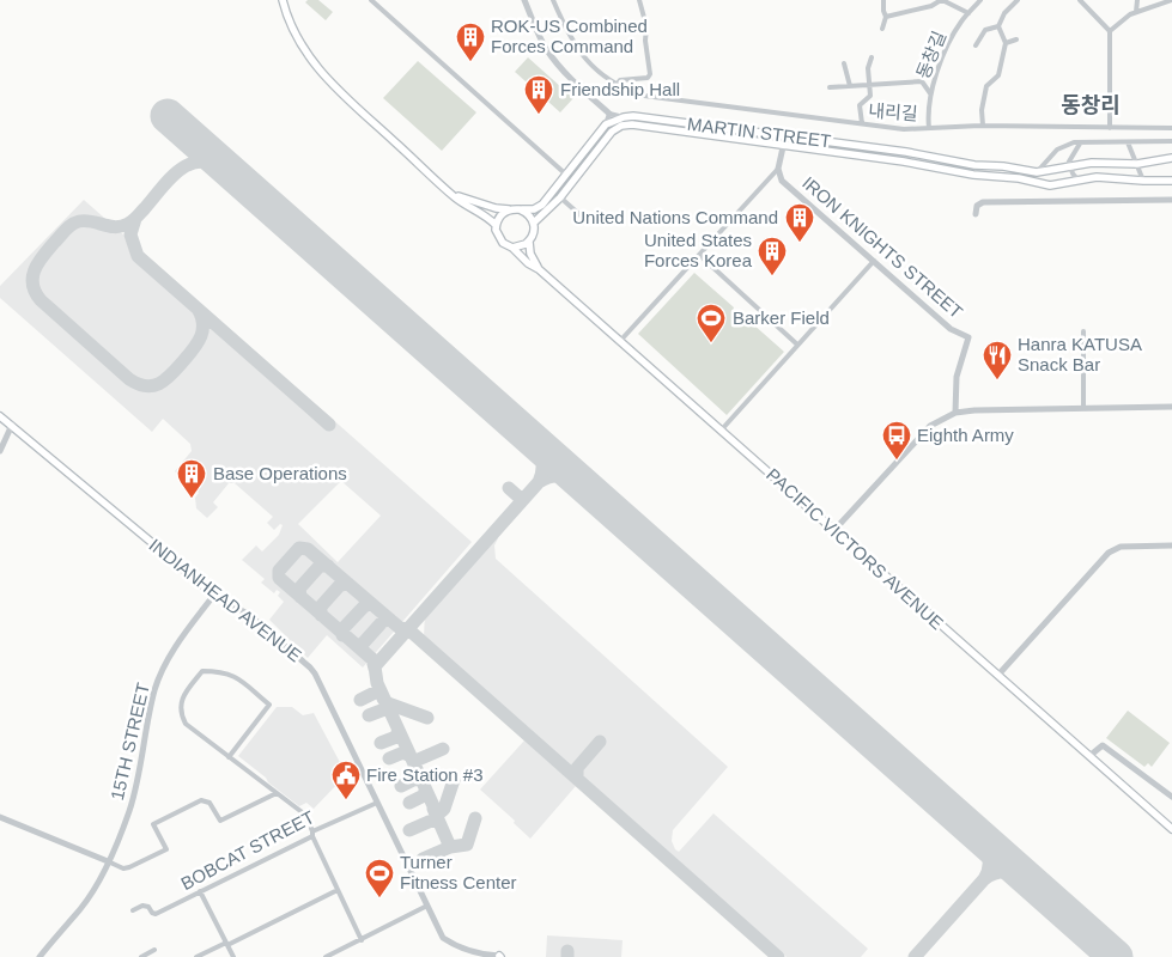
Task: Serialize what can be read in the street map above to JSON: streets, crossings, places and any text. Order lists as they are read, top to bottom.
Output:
{
  "streets": {
    "main road": ["MARTIN STREET", "PACIFIC VICTORS AVENUE", "INDIANHEAD AVENUE"],
    "street": [
      "동창길",
      "내리길",
      "IRON KNIGHTS STREET",
      "15TH STREET",
      "BOBCAT STREET"
    ]
  },
  "crossings": [
    ["동창길", "내리길"],
    ["MARTIN STREET", "PACIFIC VICTORS AVENUE"],
    ["INDIANHEAD AVENUE", "15TH STREET"],
    ["INDIANHEAD AVENUE", "BOBCAT STREET"]
  ],
  "districts": ["동창리"],
  "places": {
    "building": [
      "ROK-US Combined Forces Command",
      "Friendship Hall",
      "United Nations Command",
      "United States Forces Korea",
      "Base Operations"
    ],
    "sports": ["Barker Field", "Turner Fitness Center"],
    "restaurant": ["Hanra KATUSA Snack Bar"],
    "bus stop": ["Eighth Army"],
    "public building": ["Fire Station #3"]
  }
}
